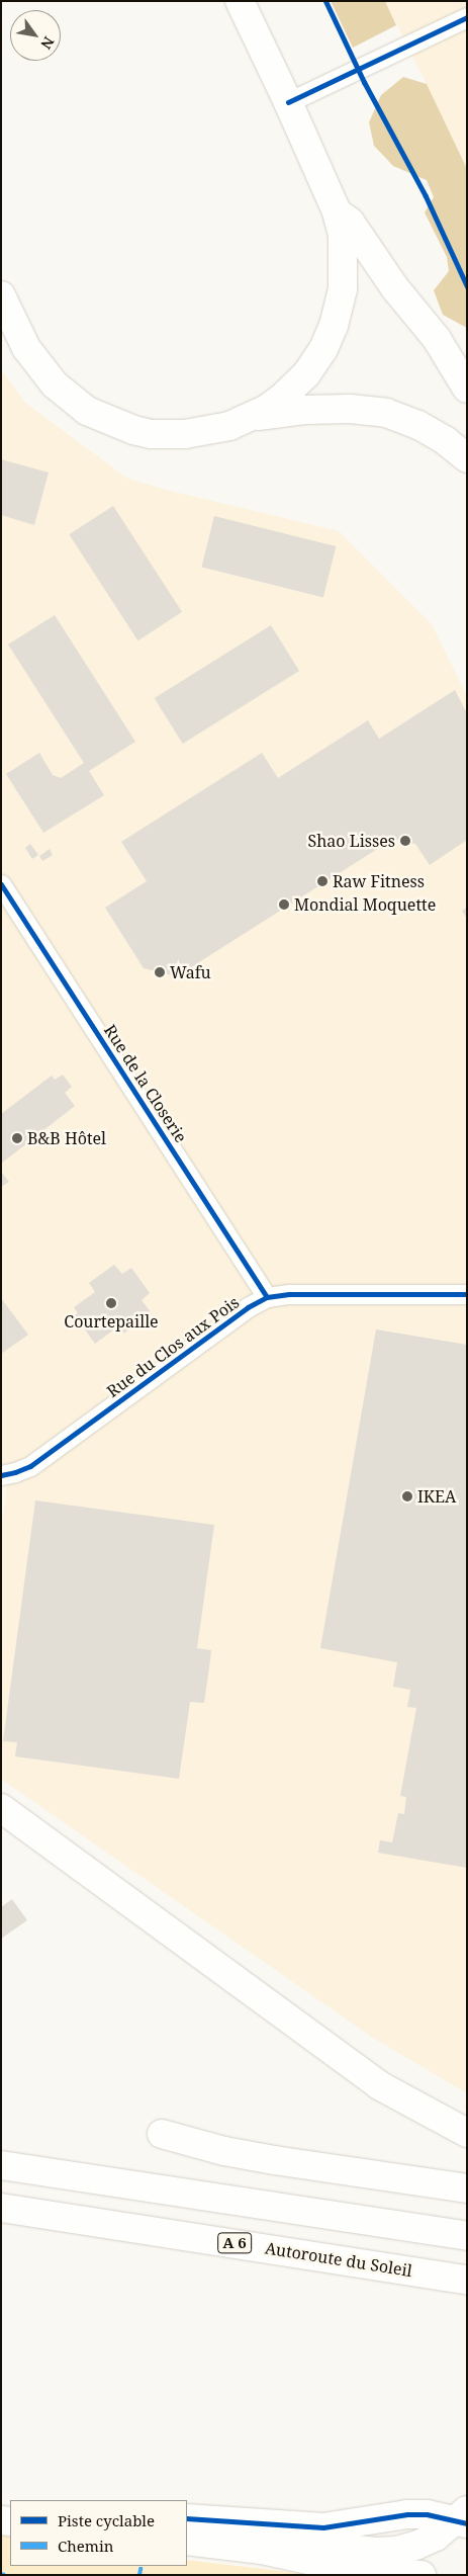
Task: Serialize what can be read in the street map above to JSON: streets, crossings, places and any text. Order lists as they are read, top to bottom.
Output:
{
  "streets": {
    "main road": ["A 6", "Autoroute du Soleil"],
    "street": ["Rue de la Closerie", "Rue du Clos aux Pois"]
  },
  "crossings": [
    ["Rue de la Closerie", "Rue du Clos aux Pois"]
  ],
  "places": [
    "Shao Lisses",
    "Raw Fitness",
    "Mondial Moquette",
    "Wafu",
    "B&B Hôtel",
    "Courtepaille",
    "IKEA"
  ],
  "legend": ["Piste cyclable", "Chemin"],
  "north": "bottom right"
}
